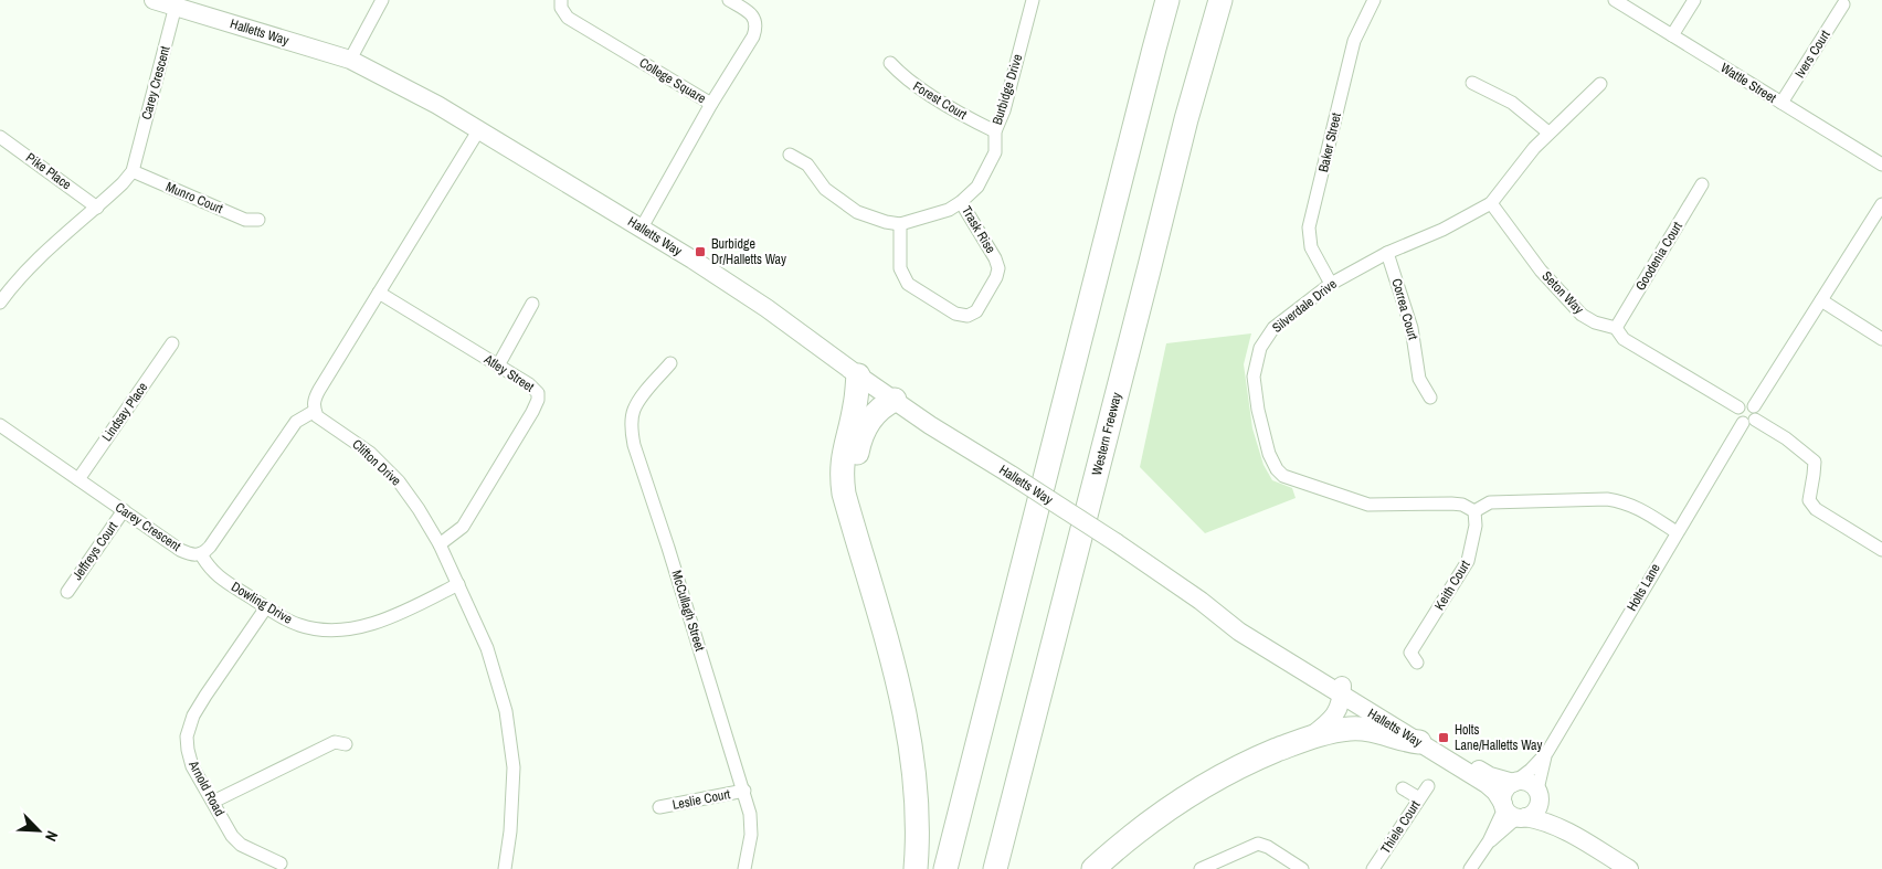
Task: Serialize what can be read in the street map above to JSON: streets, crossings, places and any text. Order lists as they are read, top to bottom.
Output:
{
  "streets": {
    "highway": ["Western Freeway"],
    "street": [
      "Halletts Way",
      "Ivers Court",
      "College Square",
      "Carey Crescent",
      "Wattle Street",
      "Burbidge Drive",
      "Forest Court",
      "Baker Street",
      "Pike Place",
      "Munro Court",
      "Trask Rise",
      "Goodenia Court",
      "Seton Way",
      "Silverdale Drive",
      "Correa Court",
      "Atley Street",
      "Lindsay Place",
      "Clifton Drive",
      "Jeffreys Court",
      "Keith Court",
      "Holts Lane",
      "Dowling Drive",
      "McCullagh Street",
      "Arnold Road",
      "Leslie Court",
      "Thiele Court"
    ]
  },
  "crossings": [
    ["Halletts Way", "Carey Crescent"],
    ["Halletts Way", "Holts Lane"],
    ["Ivers Court", "Wattle Street"],
    ["Carey Crescent", "Pike Place"],
    ["Carey Crescent", "Munro Court"],
    ["Carey Crescent", "Lindsay Place"],
    ["Carey Crescent", "Jeffreys Court"],
    ["Carey Crescent", "Dowling Drive"],
    ["Burbidge Drive", "Forest Court"],
    ["Burbidge Drive", "Trask Rise"],
    ["Baker Street", "Silverdale Drive"],
    ["Goodenia Court", "Seton Way"],
    ["Seton Way", "Silverdale Drive"],
    ["Seton Way", "Holts Lane"],
    ["Silverdale Drive", "Correa Court"],
    ["Silverdale Drive", "Keith Court"],
    ["Atley Street", "Clifton Drive"],
    ["Clifton Drive", "Dowling Drive"],
    ["Dowling Drive", "Arnold Road"],
    ["McCullagh Street", "Leslie Court"]
  ],
  "places": {
    "transit": ["Burbidge Dr/Halletts Way", "Holts Lane/Halletts Way"]
  },
  "north": "bottom right"
}
